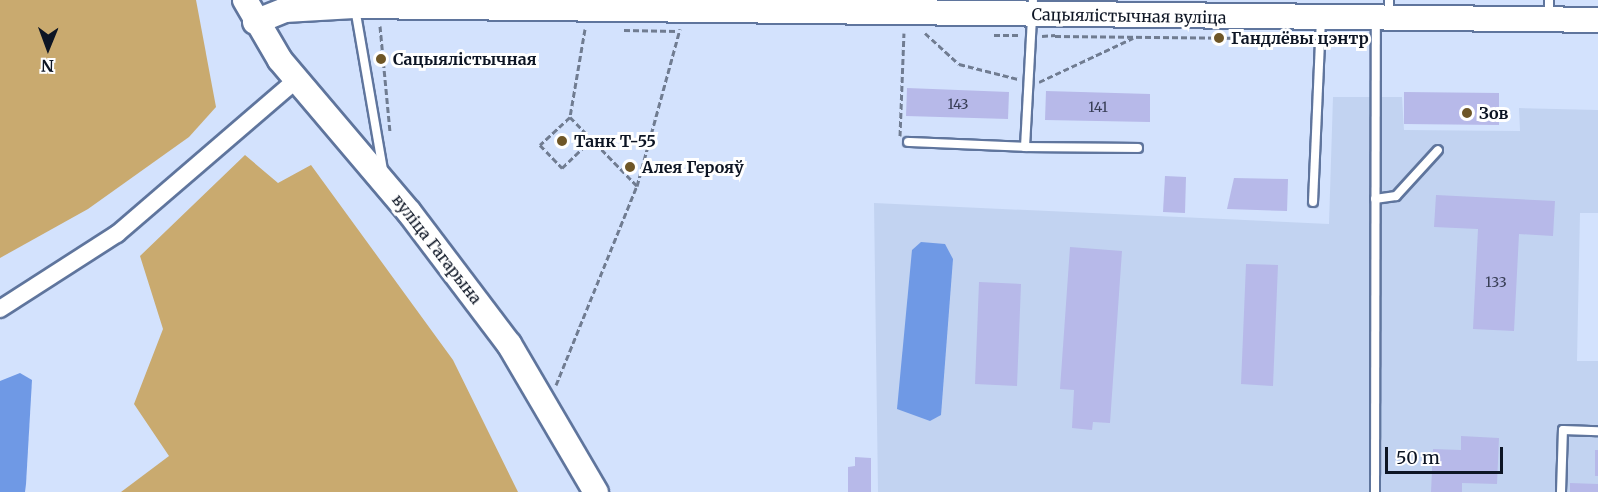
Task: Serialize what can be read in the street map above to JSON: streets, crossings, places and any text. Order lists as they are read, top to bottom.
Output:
{
  "streets": {
    "main road": ["Сацыялістычная вуліца", "вуліца Гагарына"]
  },
  "crossings": [
    ["Сацыялістычная вуліца", "вуліца Гагарына"]
  ],
  "places": [
    "Гандлёвы цэнтр",
    "Сацыялістычная",
    "Зов",
    "Танк Т-55",
    "Алея Герояў"
  ],
  "house_numbers": ["143", "141", "133"],
  "scale_bar": "50 m",
  "north": "bottom"
}
